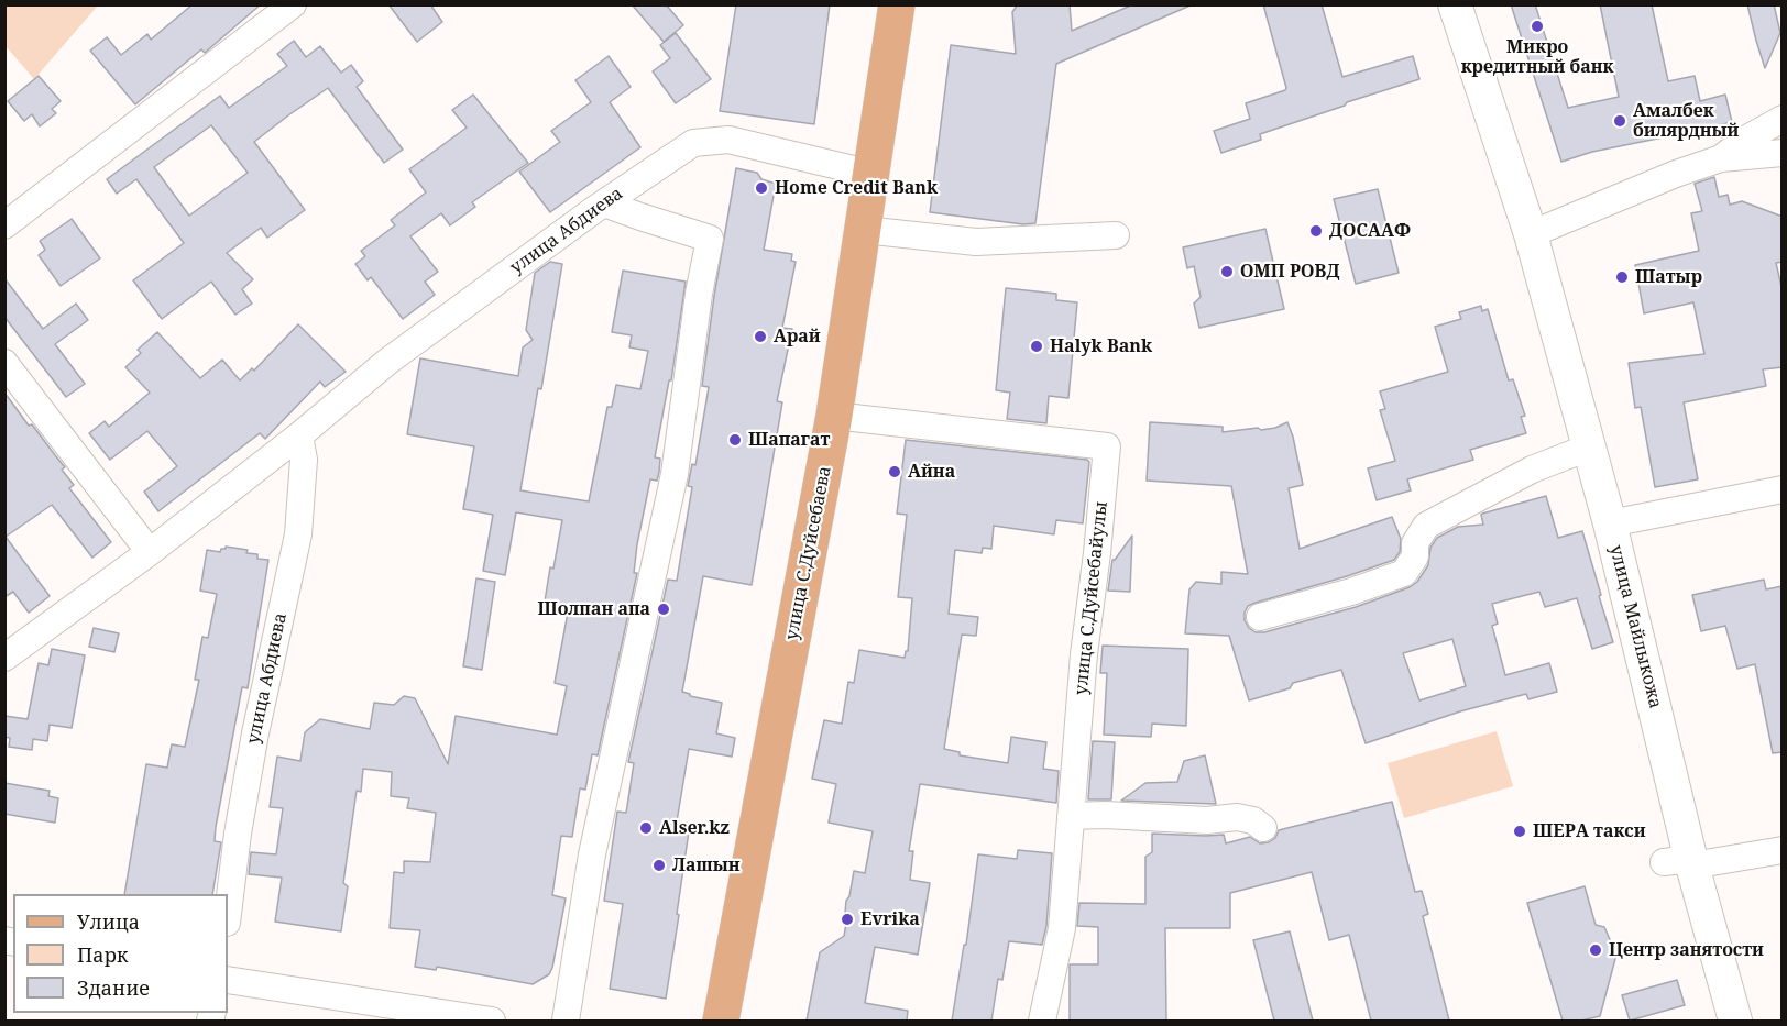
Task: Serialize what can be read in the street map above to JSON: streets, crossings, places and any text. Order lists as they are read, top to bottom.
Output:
{
  "streets": {
    "main road": ["улица С.Дуйсебаева"],
    "street": ["улица Абдиева", "улица С.Дуйсебайулы", "улица Майлыкожа"]
  },
  "crossings": [
    ["улица Абдиева", "улица С.Дуйсебаева"],
    ["улица С.Дуйсебаева", "улица С.Дуйсебайулы"]
  ],
  "places": [
    "Микро кредитный банк",
    "Амалбек билярдный",
    "Home Credit Bank",
    "ДОСААФ",
    "ОМП РОВД",
    "Шатыр",
    "Арай",
    "Halyk Bank",
    "Шапагат",
    "Айна",
    "Шолпан апа",
    "Alser.kz",
    "ШЕРА такси",
    "Лашын",
    "Evrika",
    "Центр занятости"
  ],
  "legend": ["Улица", "Парк", "Здание"]
}
